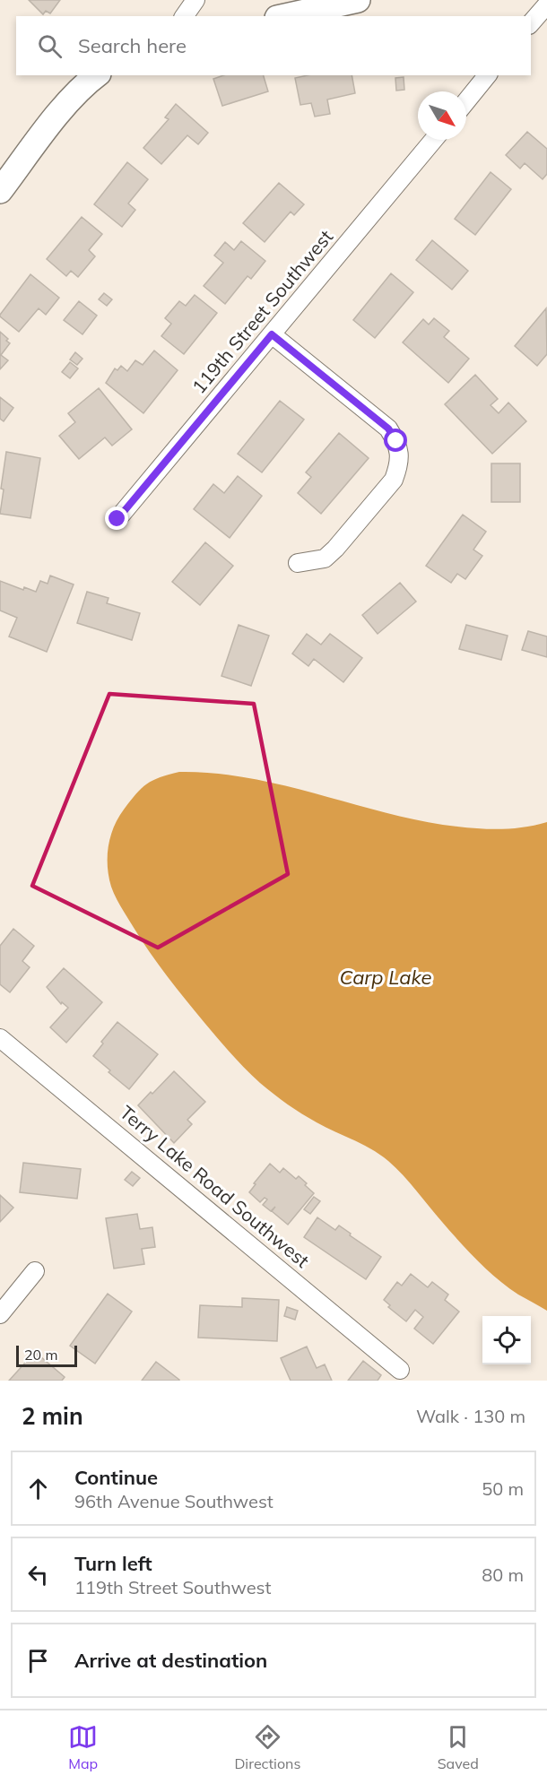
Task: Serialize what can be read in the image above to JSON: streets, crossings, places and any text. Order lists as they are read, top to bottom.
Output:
{
  "streets": {
    "street": ["119th Street Southwest", "Terry Lake Road Southwest"]
  },
  "water": ["Carp Lake"],
  "scale_bar": "20 m",
  "north": "bottom right",
  "page": {
    "search": "Search here",
    "scale": "20 m",
    "heading": ["2 min", "Walk · 130 m"],
    "list": [
      ["Continue", "96th Avenue Southwest", "50 m"],
      ["Turn left", "119th Street Southwest", "80 m"],
      "Arrive at destination"
    ],
    "nav": ["Map", "Directions", "Saved"]
  }
}
